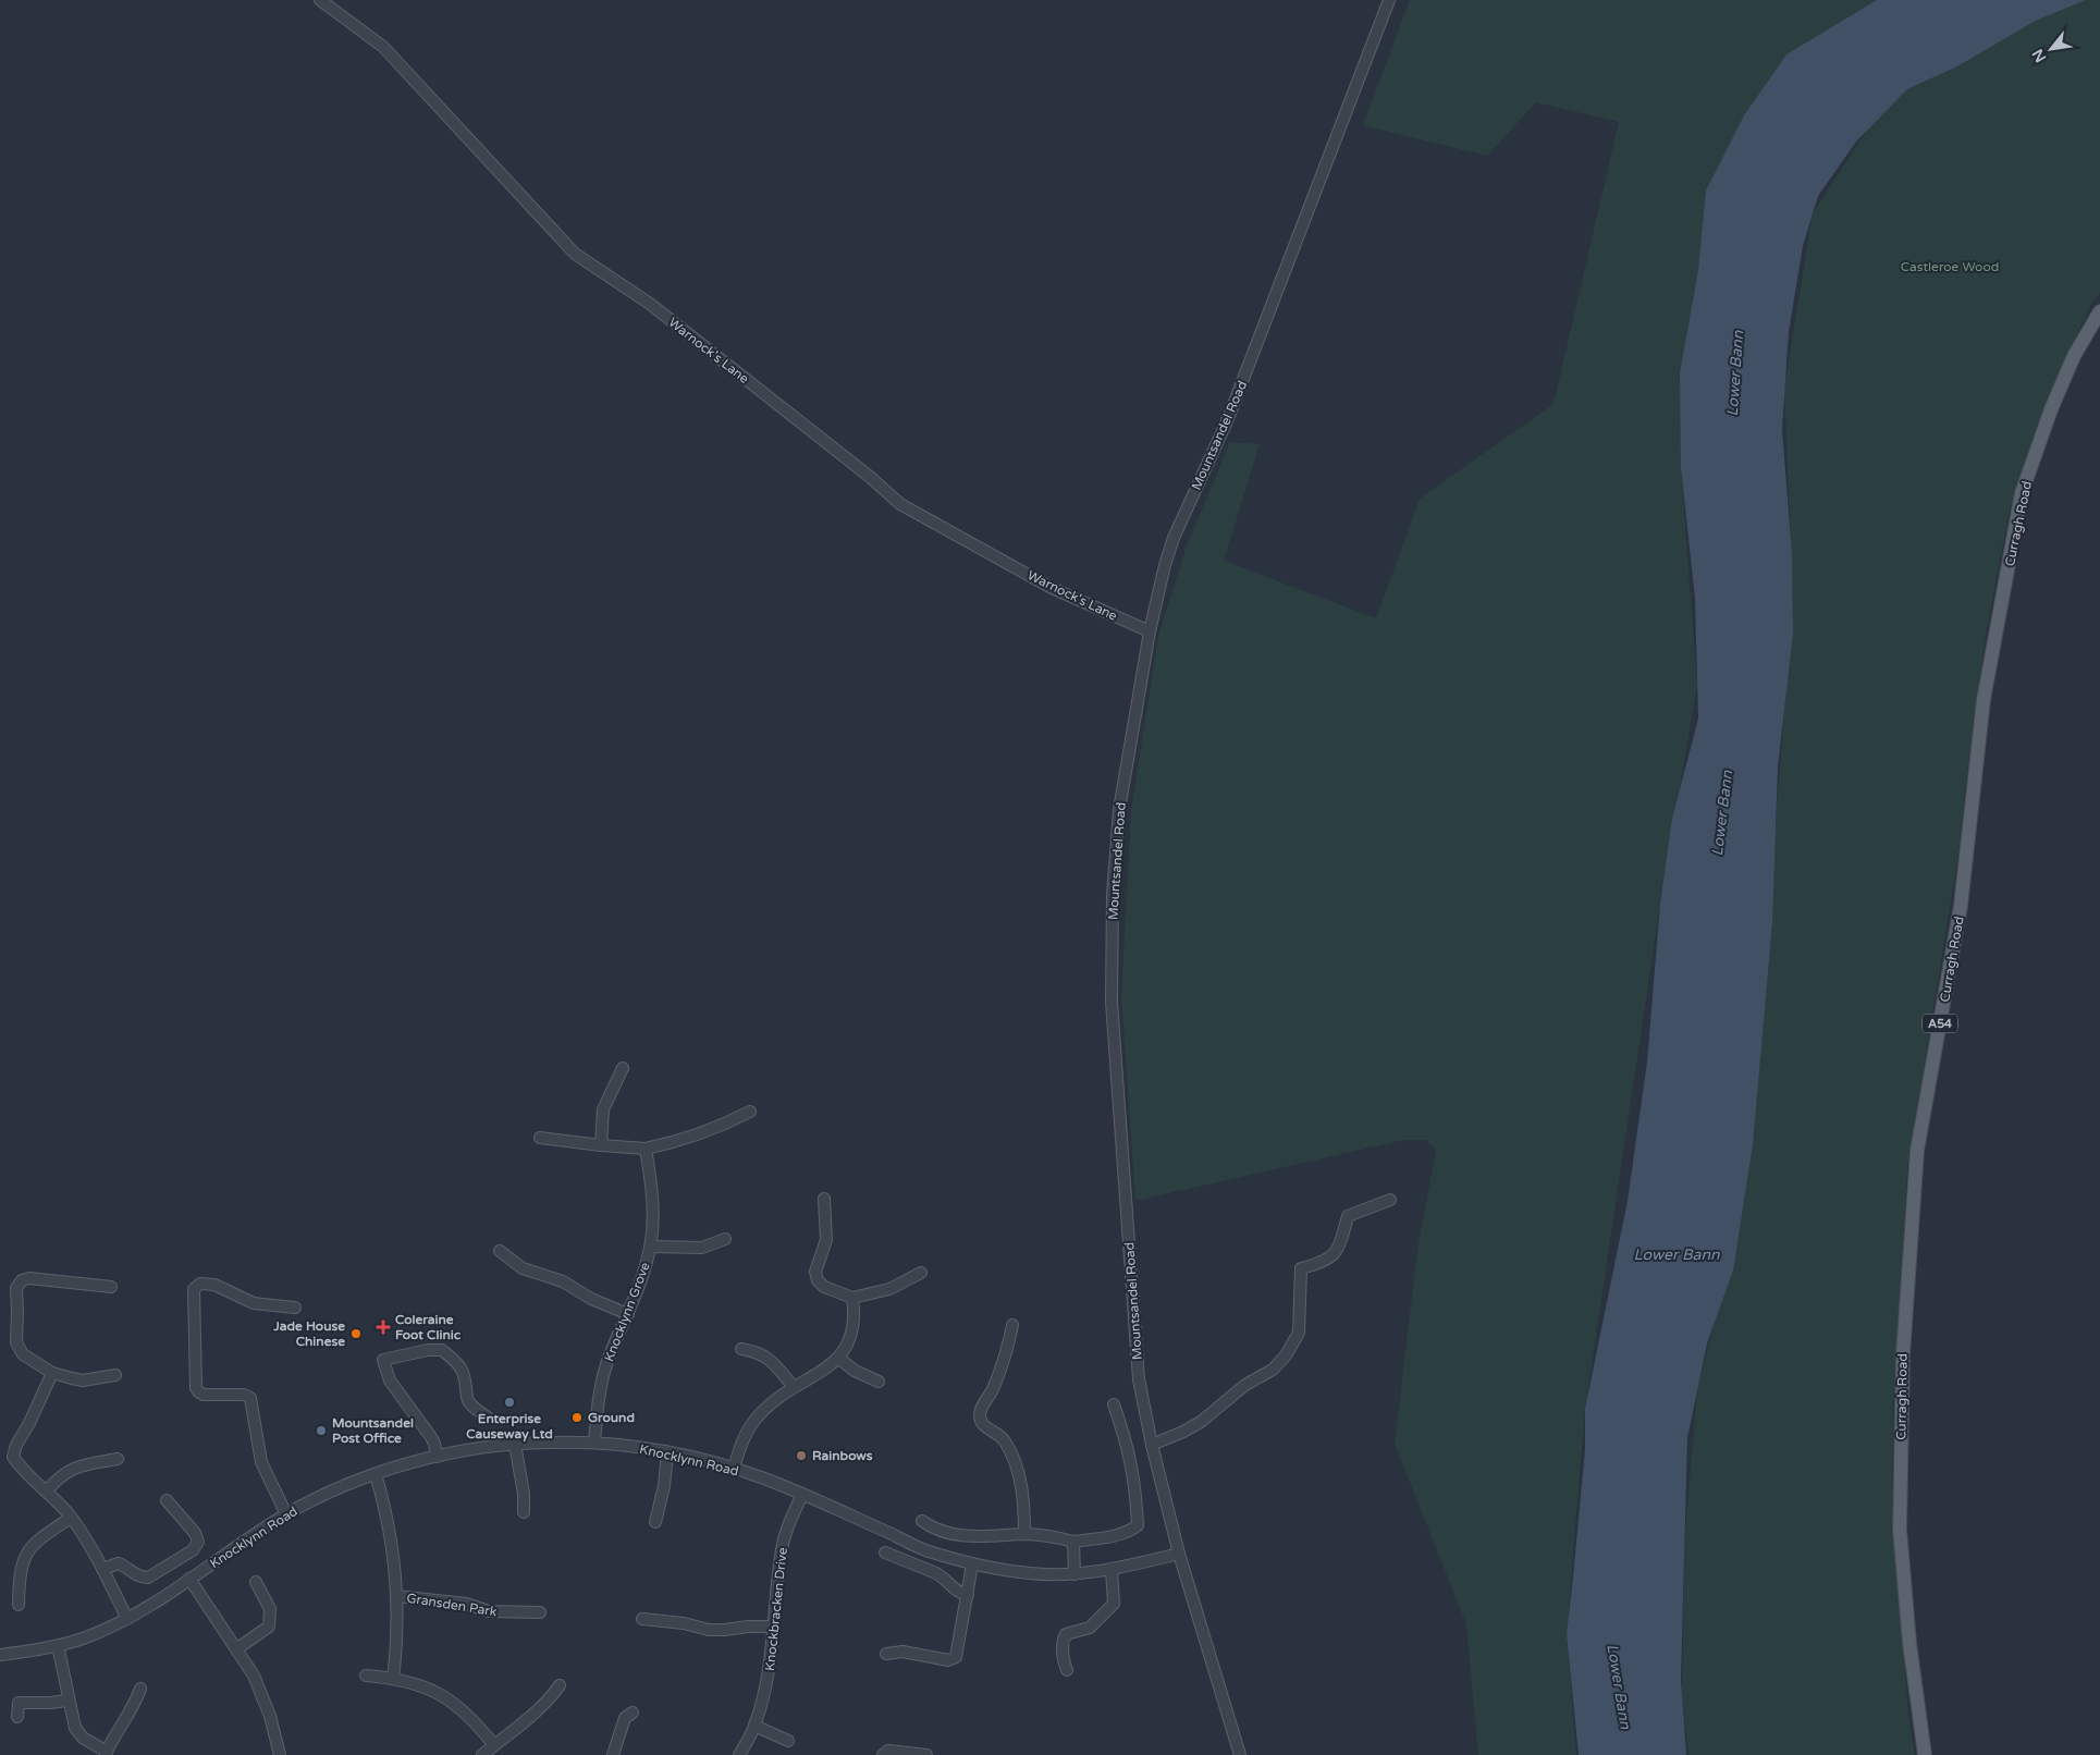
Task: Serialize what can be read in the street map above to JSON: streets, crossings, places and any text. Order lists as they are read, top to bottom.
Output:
{
  "streets": {
    "main road": ["Curragh Road", "A54"],
    "street": [
      "Warnock's Lane",
      "Mountsandel Road",
      "Knocklynn Grove",
      "Knocklynn Road",
      "Gransden Park",
      "Knockbracken Drive"
    ]
  },
  "crossings": [
    ["Warnock's Lane", "Mountsandel Road"],
    ["Mountsandel Road", "Knocklynn Road"],
    ["Knocklynn Grove", "Knocklynn Road"],
    ["Knocklynn Road", "Gransden Park"],
    ["Knocklynn Road", "Knockbracken Drive"]
  ],
  "water": ["Lower Bann"],
  "parks": ["Castleroe Wood"],
  "places": {
    "health": ["Coleraine Foot Clinic"],
    "other": [
      "Jade House Chinese",
      "Enterprise Causeway Ltd",
      "Ground",
      "Mountsandel Post Office",
      "Rainbows"
    ]
  },
  "north": "bottom left"
}
